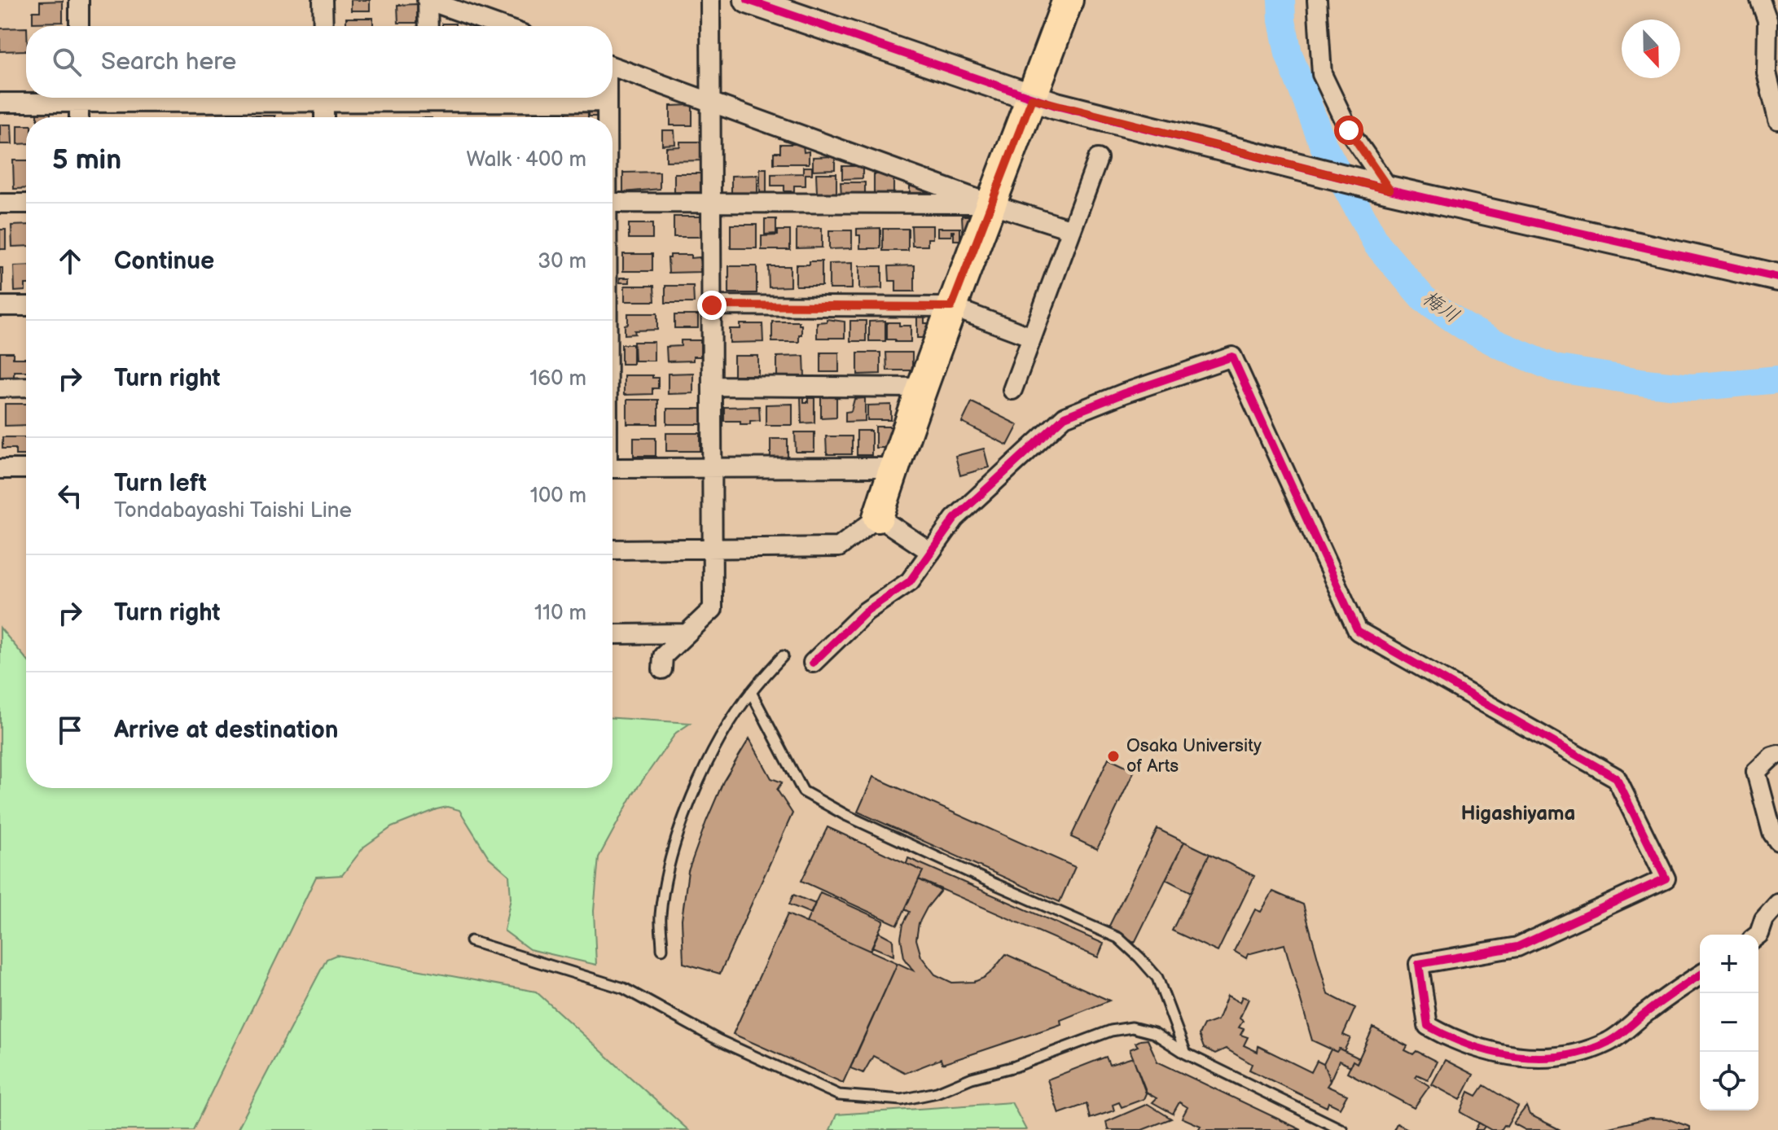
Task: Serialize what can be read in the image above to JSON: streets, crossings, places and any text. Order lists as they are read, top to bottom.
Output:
{
  "districts": ["Higashiyama"],
  "water": ["梅川"],
  "places": ["Osaka University of Arts"],
  "north": "bottom",
  "page": {
    "search": "Search here",
    "heading": ["5 min", "Walk · 400 m"],
    "list": [
      ["Continue", "30 m"],
      ["Turn right", "160 m"],
      ["Turn left", "Tondabayashi Taishi Line", "100 m"],
      ["Turn right", "110 m"],
      "Arrive at destination"
    ],
    "map_buttons": ["+", "−"]
  }
}
